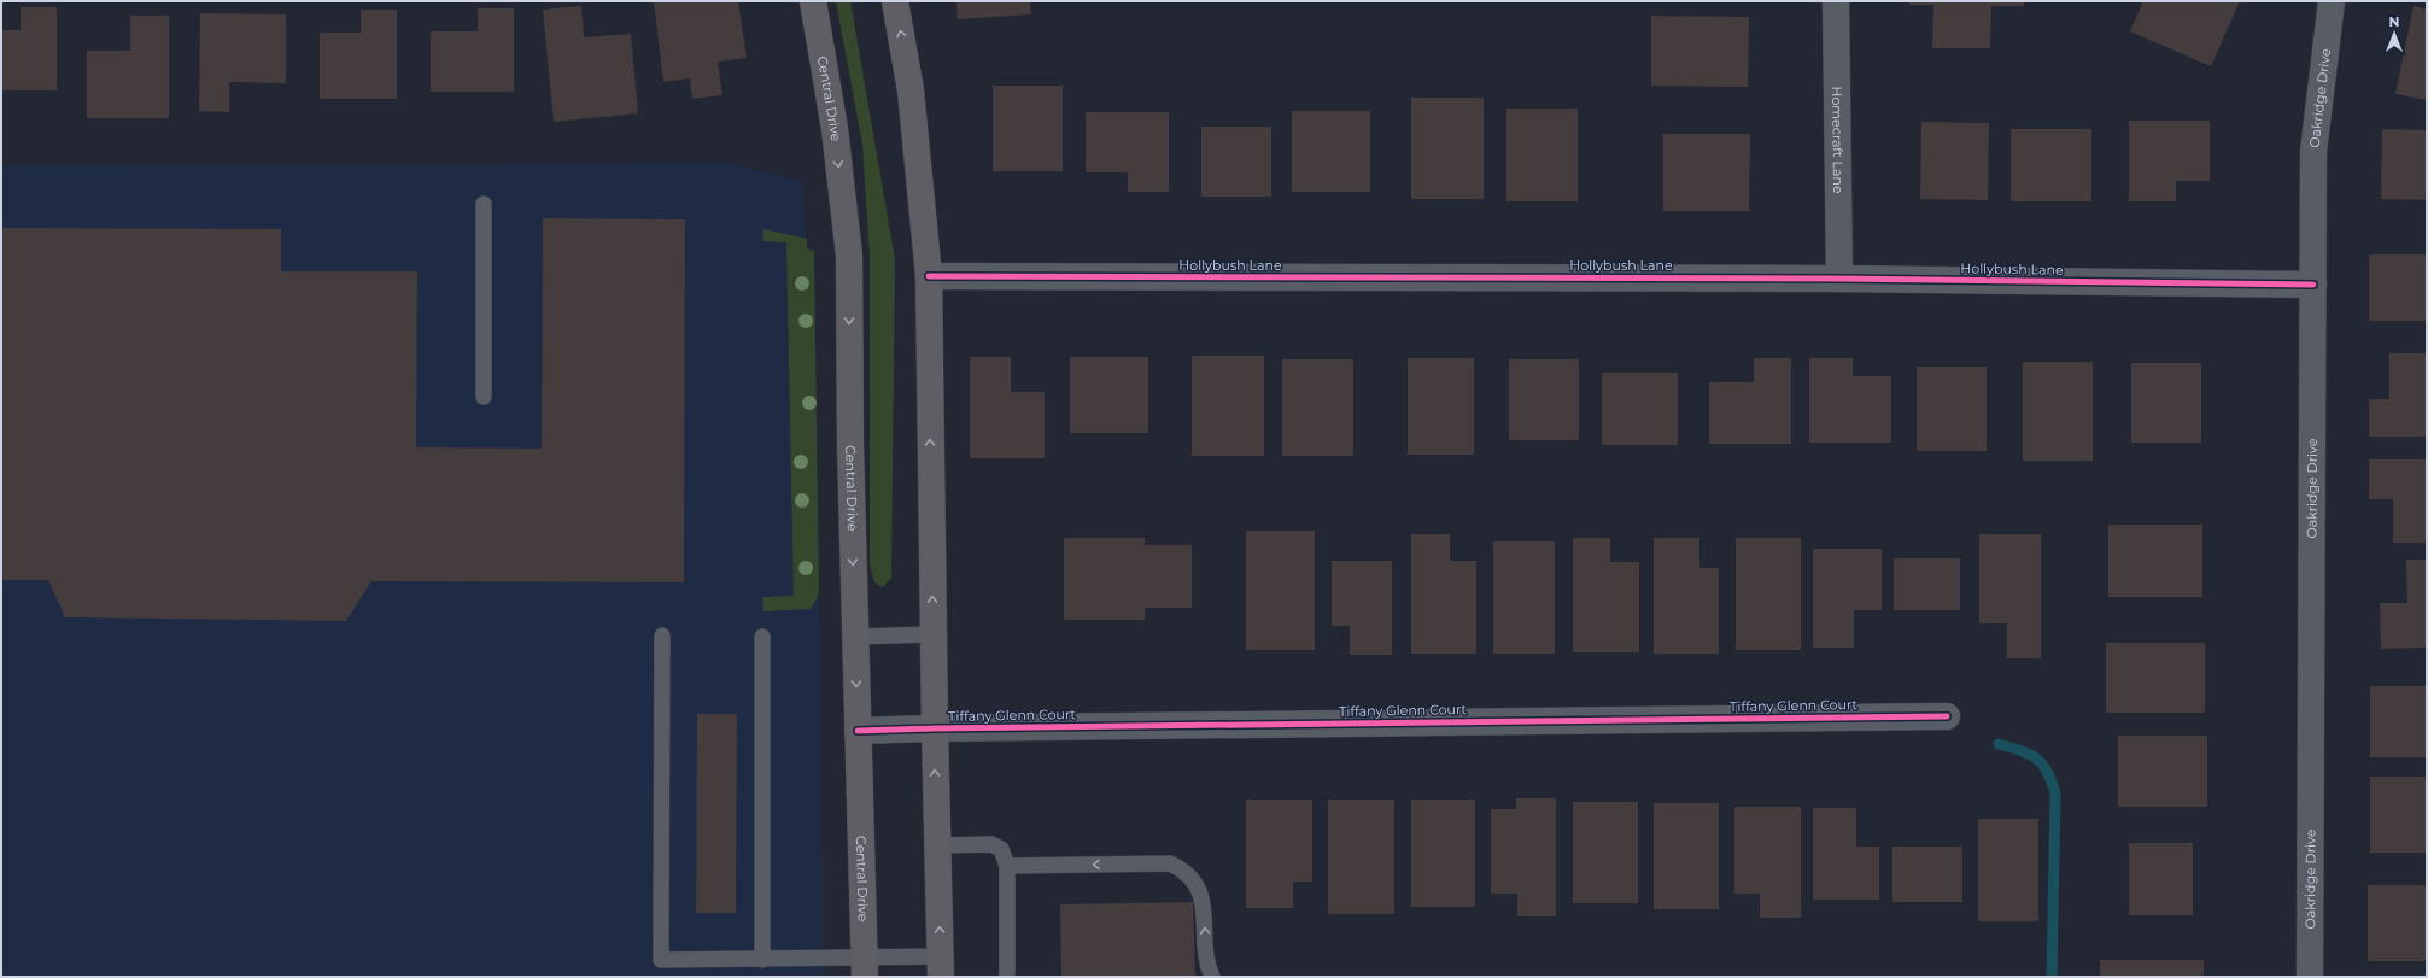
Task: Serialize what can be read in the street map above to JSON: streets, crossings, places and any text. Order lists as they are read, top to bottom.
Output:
{
  "streets": {
    "main road": ["Central Drive"],
    "street": [
      "Oakridge Drive",
      "Homecraft Lane",
      "Hollybush Lane",
      "Tiffany Glenn Court"
    ]
  },
  "crossings": [
    ["Oakridge Drive", "Hollybush Lane"],
    ["Central Drive", "Tiffany Glenn Court"],
    ["Homecraft Lane", "Hollybush Lane"]
  ],
  "north": "top"
}
